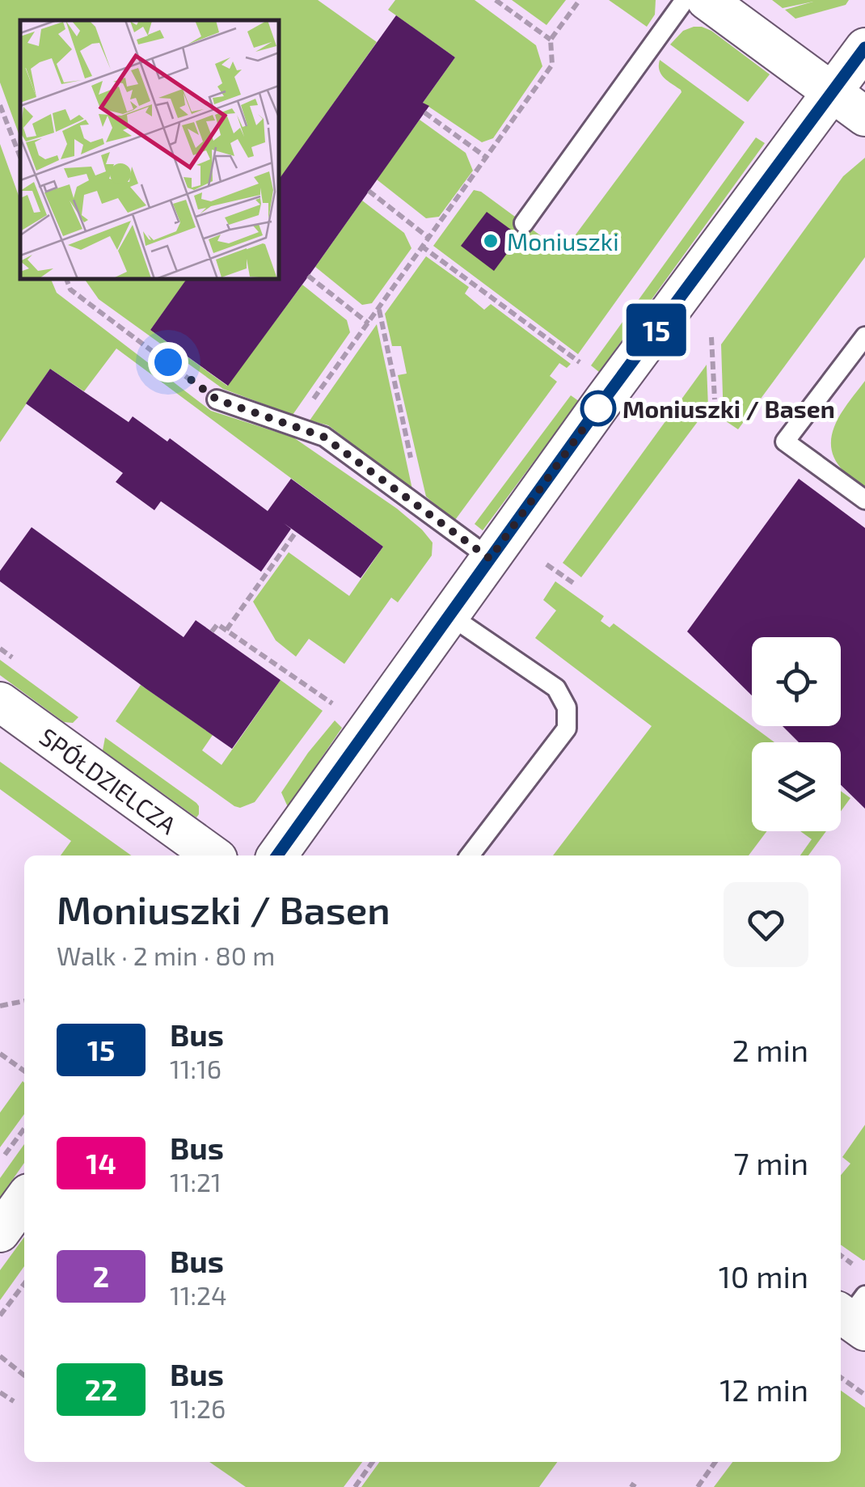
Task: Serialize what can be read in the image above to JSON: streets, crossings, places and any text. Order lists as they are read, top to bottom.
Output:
{
  "streets": {
    "street": ["SPÓŁDZIELCZA"]
  },
  "places": ["Moniuszki", "Moniuszki / Basen"],
  "lines": ["bus line 15"],
  "page": {
    "on_map": "15",
    "heading": ["Moniuszki / Basen", "Walk · 2 min · 80 m"],
    "list": [
      {
        "mark": "15",
        "name": "Bus",
        "note": "11:16",
        "value": "2 min"
      },
      {
        "mark": "14",
        "name": "Bus",
        "note": "11:21",
        "value": "7 min"
      },
      {
        "mark": "2",
        "name": "Bus",
        "note": "11:24",
        "value": "10 min"
      },
      {
        "mark": "22",
        "name": "Bus",
        "note": "11:26",
        "value": "12 min"
      }
    ]
  }
}
